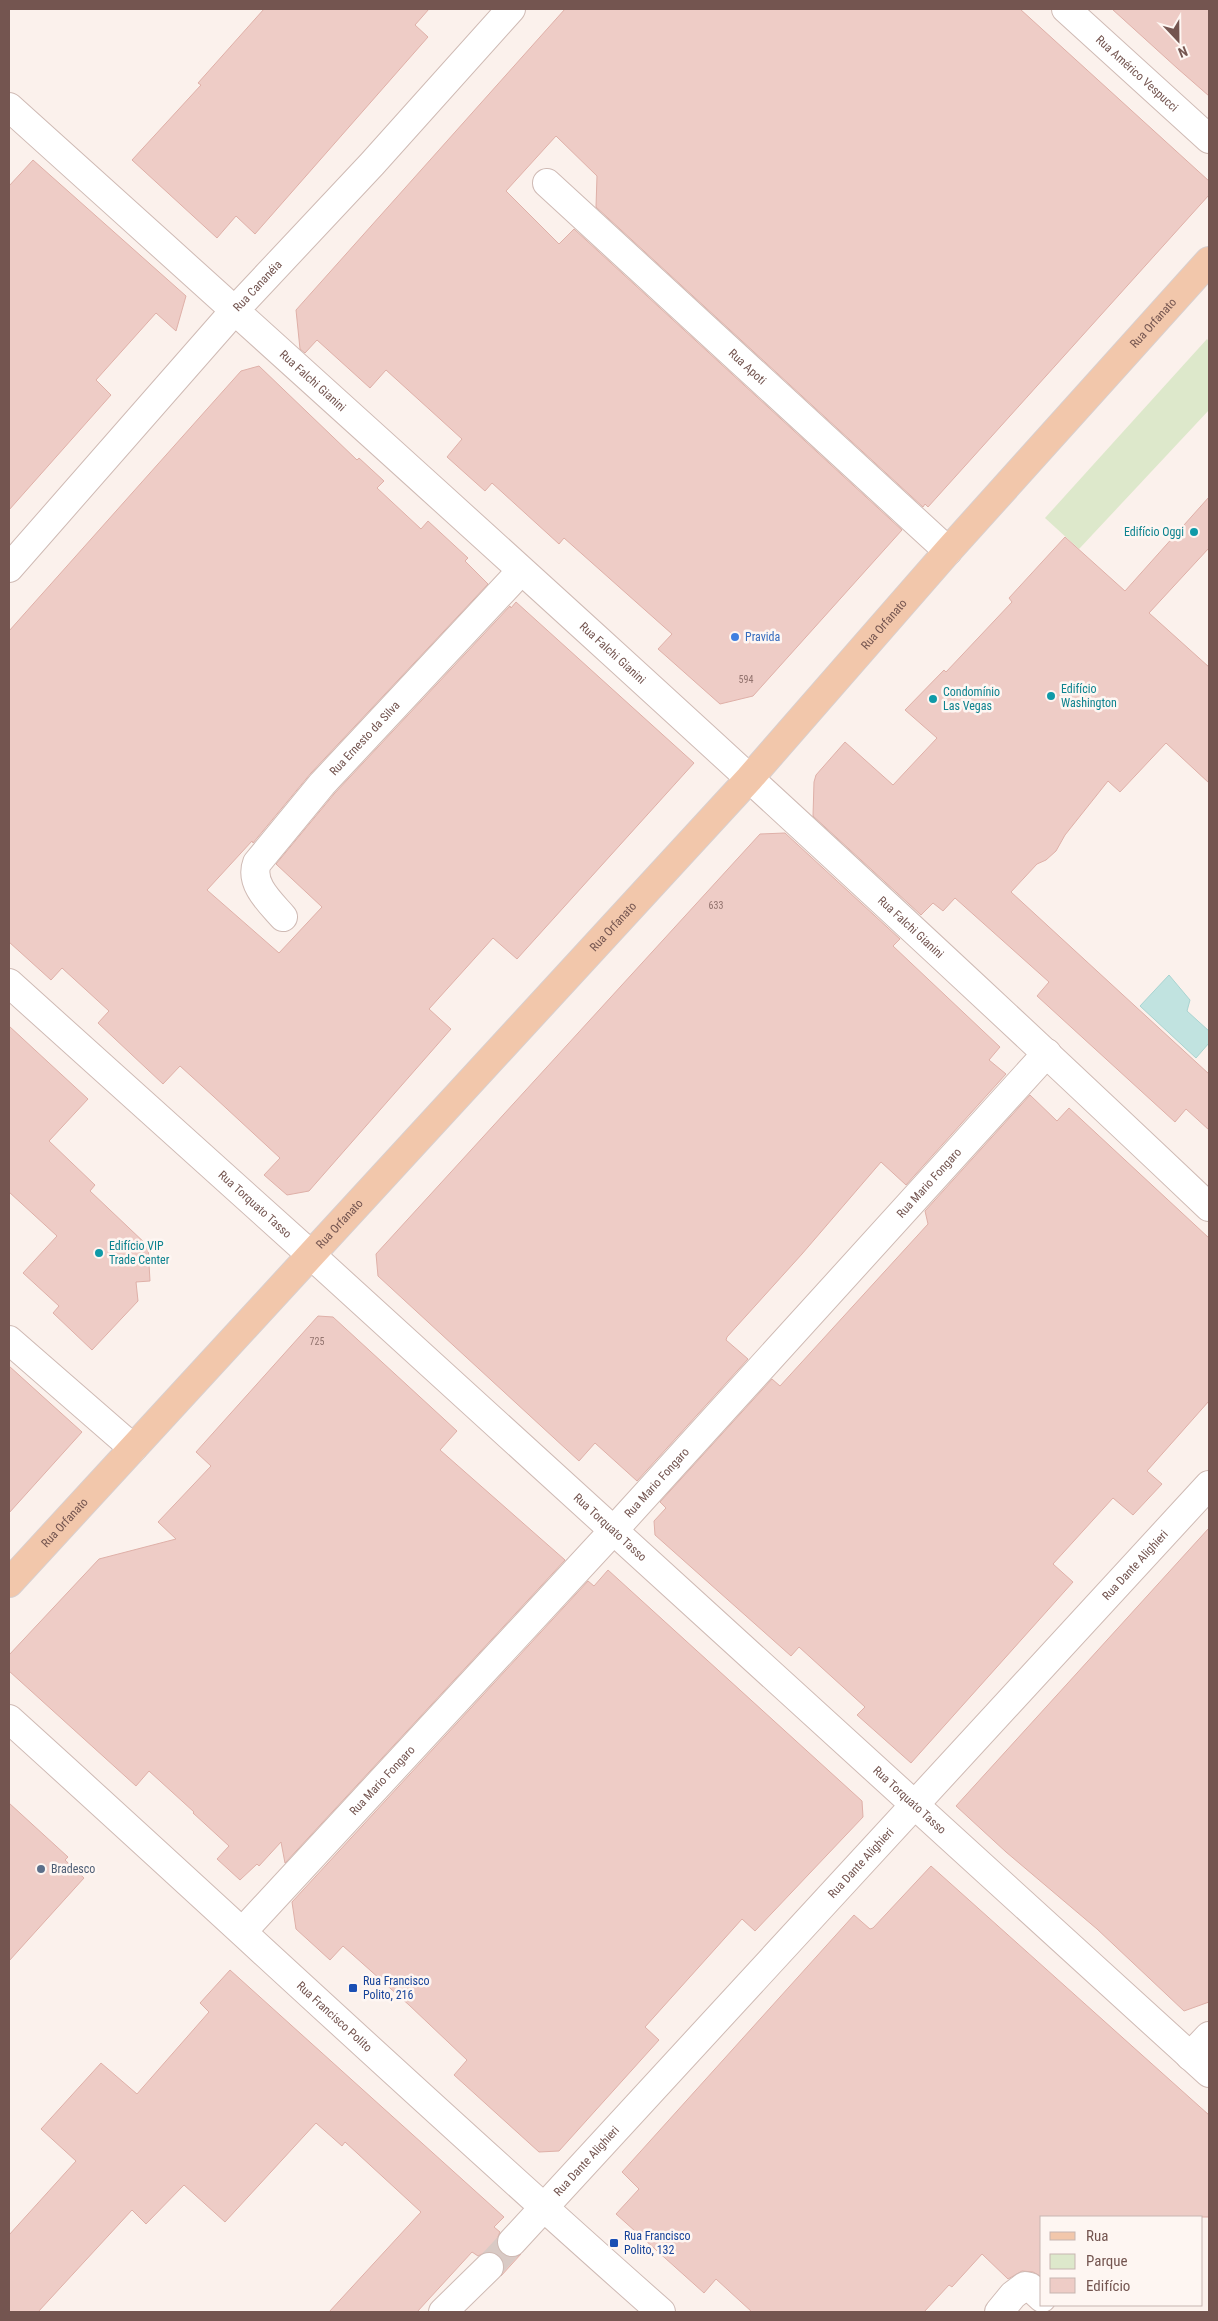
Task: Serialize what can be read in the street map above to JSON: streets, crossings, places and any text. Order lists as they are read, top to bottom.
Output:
{
  "streets": {
    "main road": ["Rua Orfanato"],
    "street": [
      "Rua Américo Vespucci",
      "Rua Cananéia",
      "Rua Apoti",
      "Rua Falchi Gianini",
      "Rua Ernesto da Silva",
      "Rua Mario Fongaro",
      "Rua Torquato Tasso",
      "Rua Dante Alighieri",
      "Rua Francisco Polito"
    ]
  },
  "crossings": [
    ["Rua Cananéia", "Rua Falchi Gianini"],
    ["Rua Orfanato", "Rua Apoti"],
    ["Rua Orfanato", "Rua Falchi Gianini"],
    ["Rua Orfanato", "Rua Torquato Tasso"],
    ["Rua Falchi Gianini", "Rua Ernesto da Silva"],
    ["Rua Falchi Gianini", "Rua Mario Fongaro"],
    ["Rua Mario Fongaro", "Rua Torquato Tasso"],
    ["Rua Mario Fongaro", "Rua Francisco Polito"],
    ["Rua Torquato Tasso", "Rua Dante Alighieri"],
    ["Rua Dante Alighieri", "Rua Francisco Polito"]
  ],
  "places": {
    "other": [
      "Edifício Oggi",
      "Pravida",
      "Edifício Washington",
      "Condomínio Las Vegas",
      "Edifício VIP Trade Center",
      "Bradesco"
    ],
    "transit": ["Rua Francisco Polito, 216", "Rua Francisco Polito, 132"]
  },
  "house_numbers": ["594", "633", "725"],
  "legend": ["Rua", "Parque", "Edifício"],
  "north": "bottom"
}
